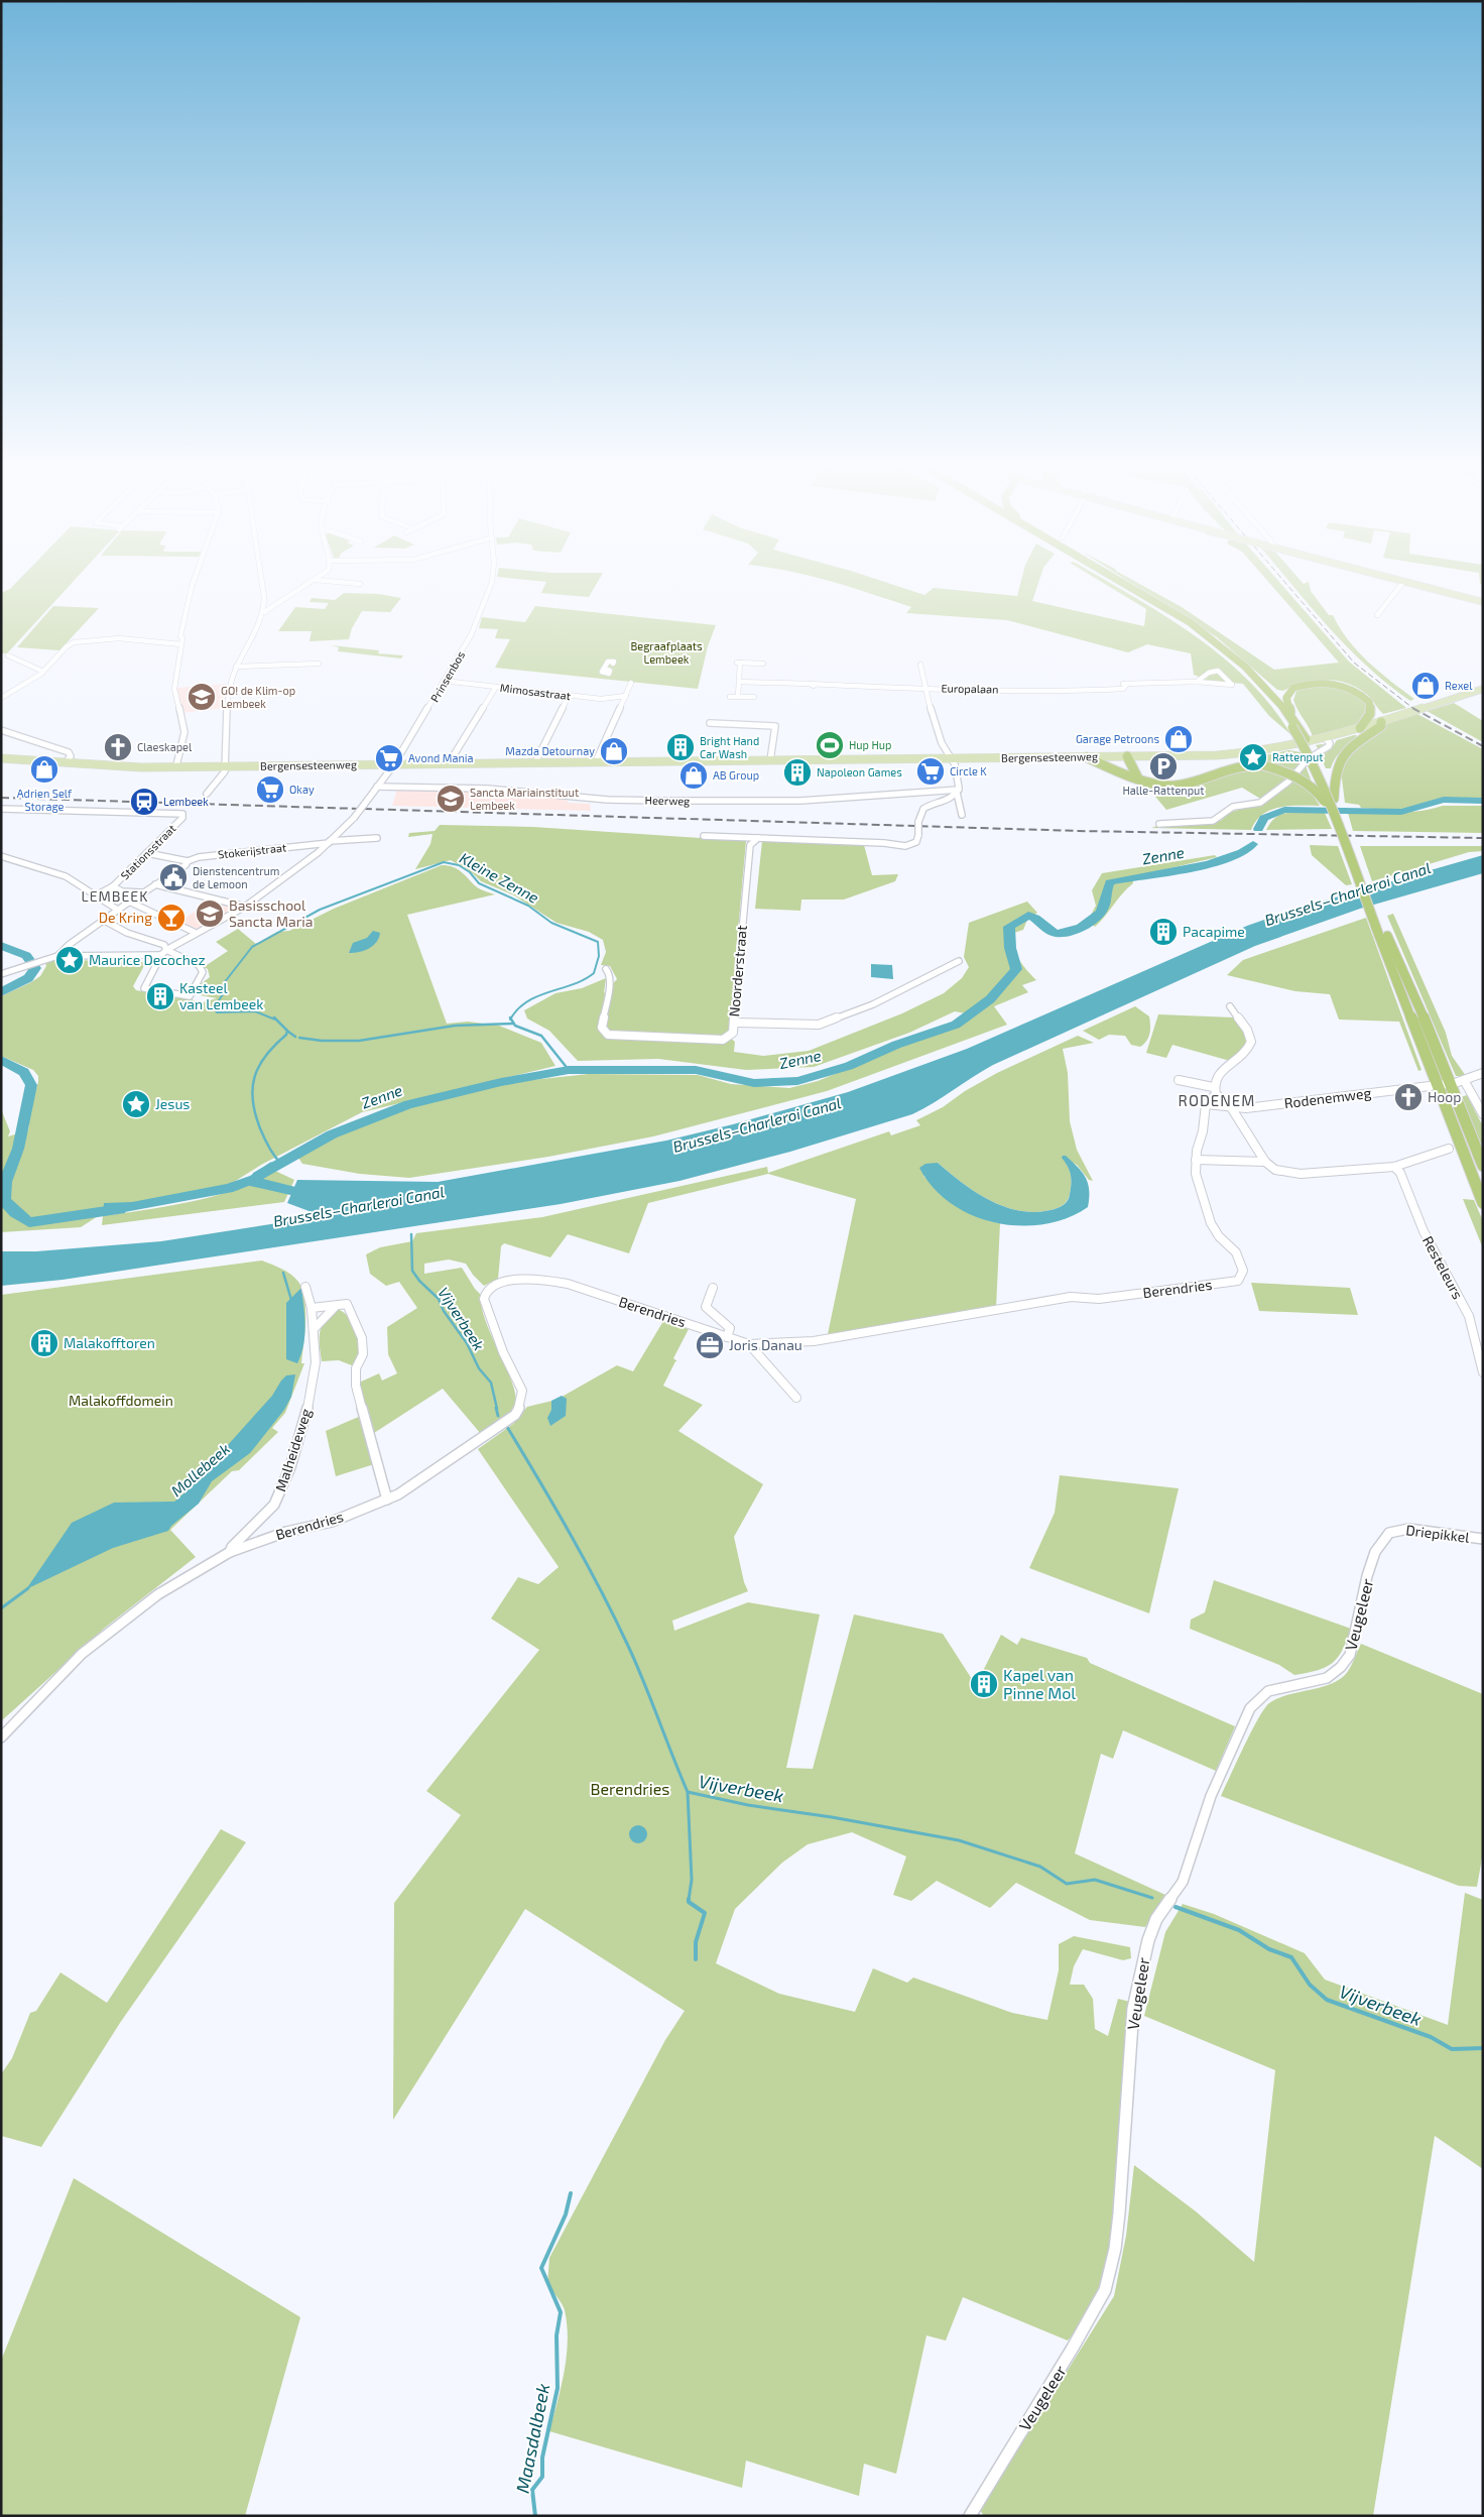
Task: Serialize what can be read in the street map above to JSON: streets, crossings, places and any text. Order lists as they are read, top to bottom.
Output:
{
  "streets": {
    "main road": ["Bergensesteenweg"],
    "street": [
      "Prinsenbos",
      "Europalaan",
      "Mimosastraat",
      "Heerweg",
      "Stokerijstraat",
      "Stationsstraat",
      "Noorderstraat",
      "Rodenemweg",
      "Resteleurs",
      "Berendries",
      "Malheideweg",
      "Driepikkel",
      "Veugeleer"
    ]
  },
  "crossings": [
    ["Prinsenbos", "Mimosastraat"],
    ["Prinsenbos", "Bergensesteenweg"],
    ["Prinsenbos", "Heerweg"],
    ["Prinsenbos", "Stokerijstraat"],
    ["Stokerijstraat", "Stationsstraat"],
    ["Berendries", "Malheideweg"],
    ["Driepikkel", "Veugeleer"]
  ],
  "districts": ["LEMBEEK", "RODENEM"],
  "water": [
    "Zenne",
    "Kleine Zenne",
    "Brussels–Charleroi Canal",
    "Vijverbeek",
    "Mollebeek",
    "Maasdalbeek"
  ],
  "parks": ["Begraafplaats Lembeek", "Malakoffdomein", "Berendries"],
  "places": {
    "shop": [
      "Rexel",
      "Garage Petroons",
      "Mazda Detournay",
      "Adrien Self Storage",
      "AB Group"
    ],
    "school or university": ["GO! de Klim-op Lembeek", "Sancta Mariainstituut Lembeek", "Basisschool Sancta Maria"],
    "sports": ["Hup Hup"],
    "church": ["Claeskapel", "Hoop"],
    "building": [
      "Bright Hand Car Wash",
      "Napoleon Games",
      "Pacapime",
      "Kasteel van Lembeek",
      "Malakofftoren",
      "Kapel van Pinne Mol"
    ],
    "place": ["Rattenput", "Maurice Decochez", "Jesus"],
    "supermarket": ["Avond Mania", "Circle K", "Okay"],
    "parking": ["Halle-Rattenput"],
    "station": ["Lembeek"],
    "public building": ["Dienstencentrum de Lemoon"],
    "bar": ["De Kring"],
    "office": ["Joris Danau"]
  }
}
